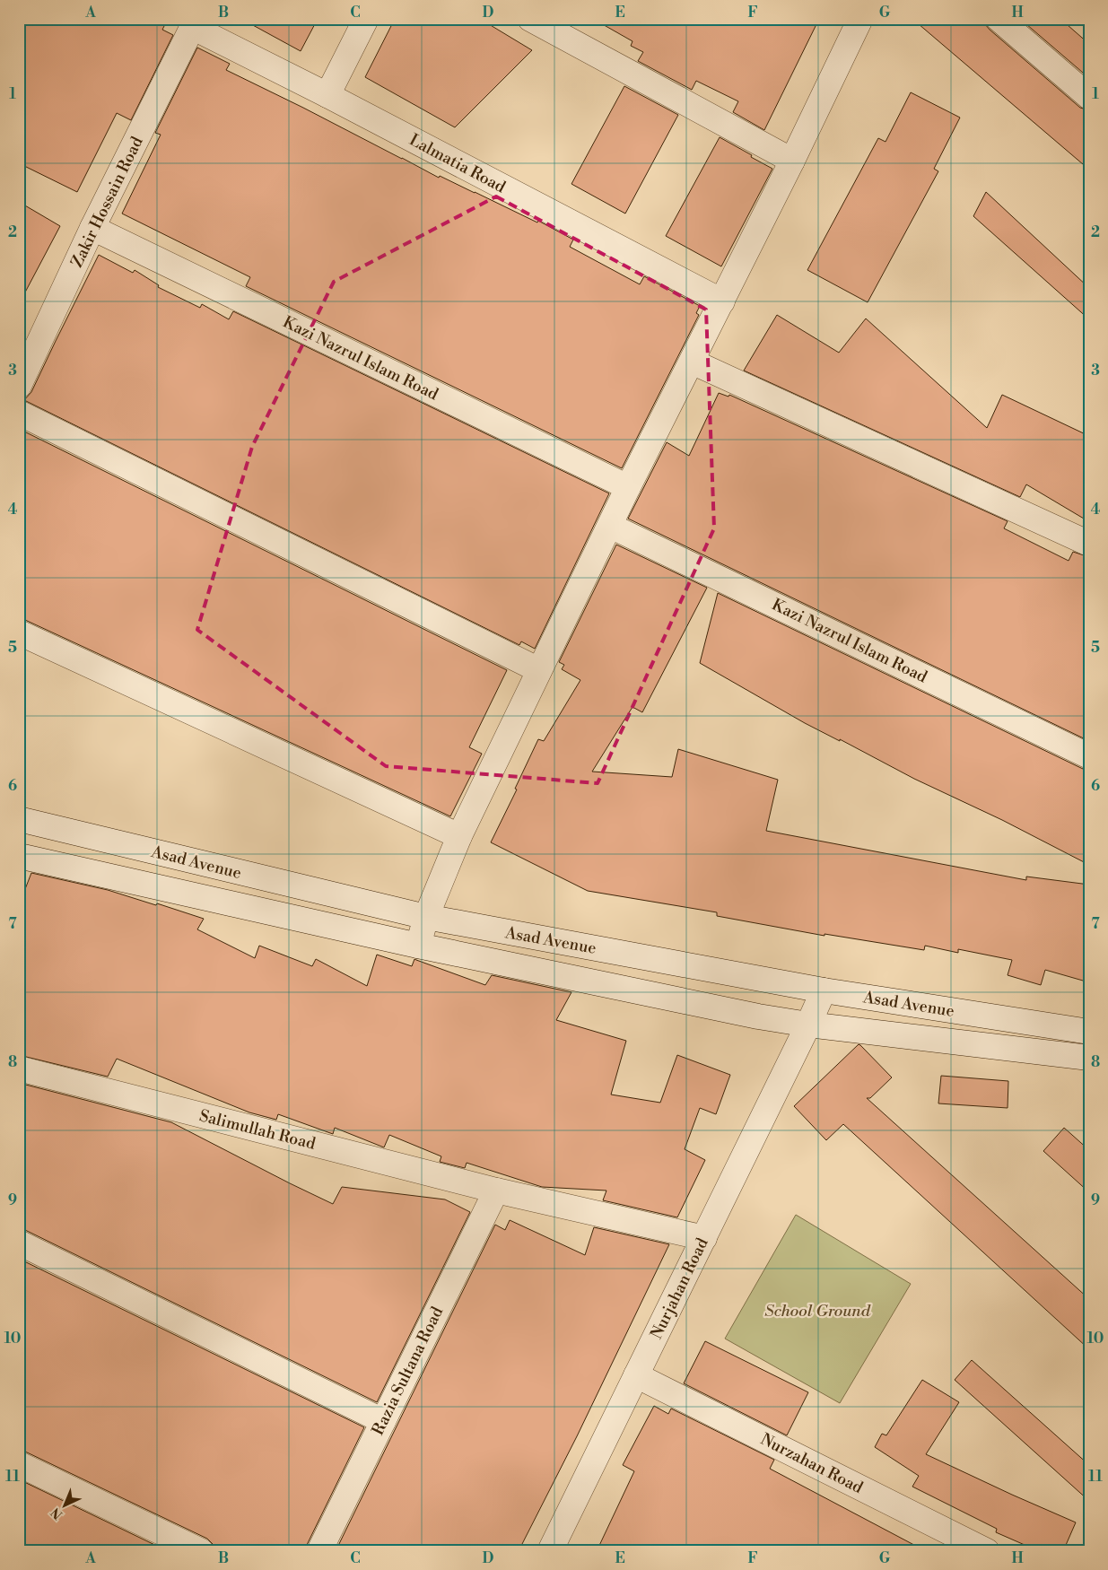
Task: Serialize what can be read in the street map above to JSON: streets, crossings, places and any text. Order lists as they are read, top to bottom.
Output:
{
  "streets": {
    "street": [
      "Lalmatia Road",
      "Zakir Hossain Road",
      "Kazi Nazrul Islam Road",
      "Asad Avenue",
      "Salimullah Road",
      "Nurjahan Road",
      "Razia Sultana Road",
      "Nurzahan Road"
    ]
  },
  "crossings": [
    ["Lalmatia Road", "Zakir Hossain Road"],
    ["Zakir Hossain Road", "Kazi Nazrul Islam Road"],
    ["Asad Avenue", "Nurjahan Road"],
    ["Salimullah Road", "Nurjahan Road"],
    ["Salimullah Road", "Razia Sultana Road"],
    ["Nurjahan Road", "Nurzahan Road"]
  ],
  "parks": ["School Ground"],
  "north": "bottom left",
  "grid": {
    "columns": [
      "A",
      "B",
      "C",
      "D",
      "E",
      "F",
      "G",
      "H"
    ],
    "rows": [
      "1",
      "2",
      "3",
      "4",
      "5",
      "6",
      "7",
      "8",
      "9",
      "10",
      "11"
    ]
  }
}
